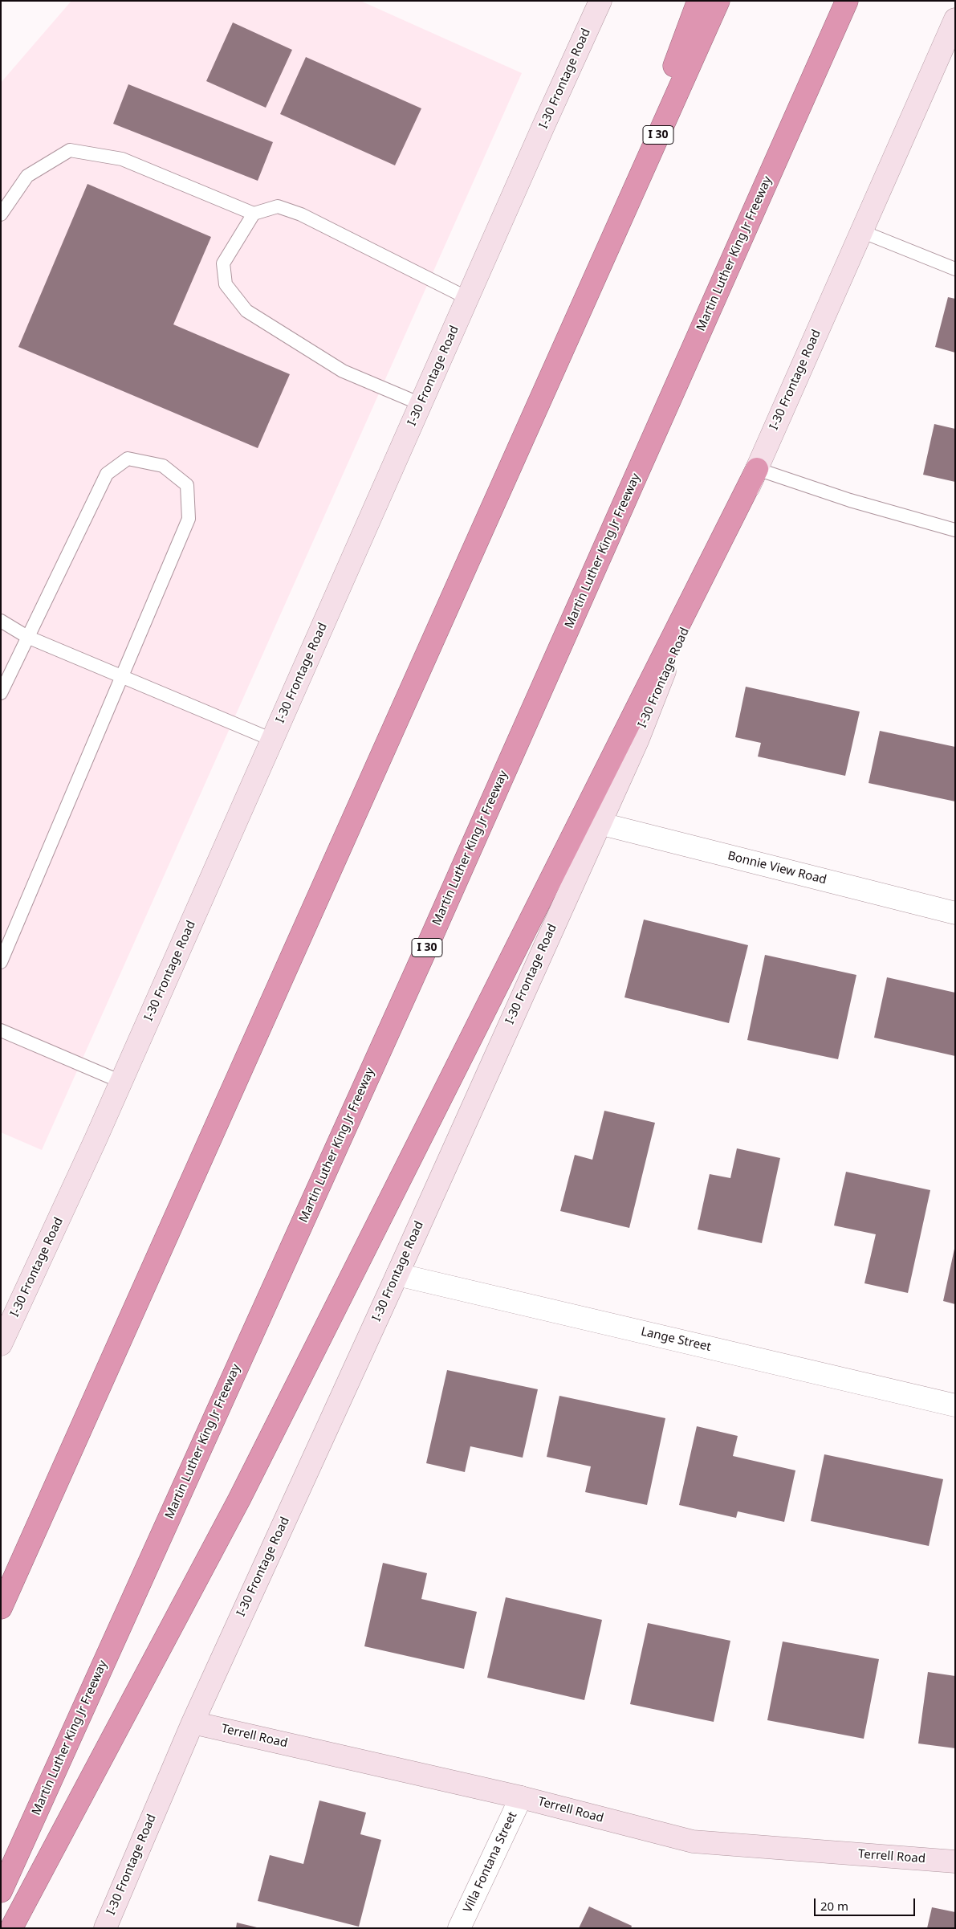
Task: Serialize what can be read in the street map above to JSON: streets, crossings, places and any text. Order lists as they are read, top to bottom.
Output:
{
  "streets": {
    "highway": ["I 30", "Martin Luther King Jr Freeway"],
    "main road": ["I-30 Frontage Road", "Terrell Road"],
    "street": ["Bonnie View Road", "Lange Street", "Villa Fontana Street"]
  },
  "crossings": [
    ["I-30 Frontage Road", "Bonnie View Road"],
    ["I-30 Frontage Road", "Lange Street"],
    ["I-30 Frontage Road", "Terrell Road"],
    ["Terrell Road", "Villa Fontana Street"]
  ],
  "scale_bar": "20 m"
}
